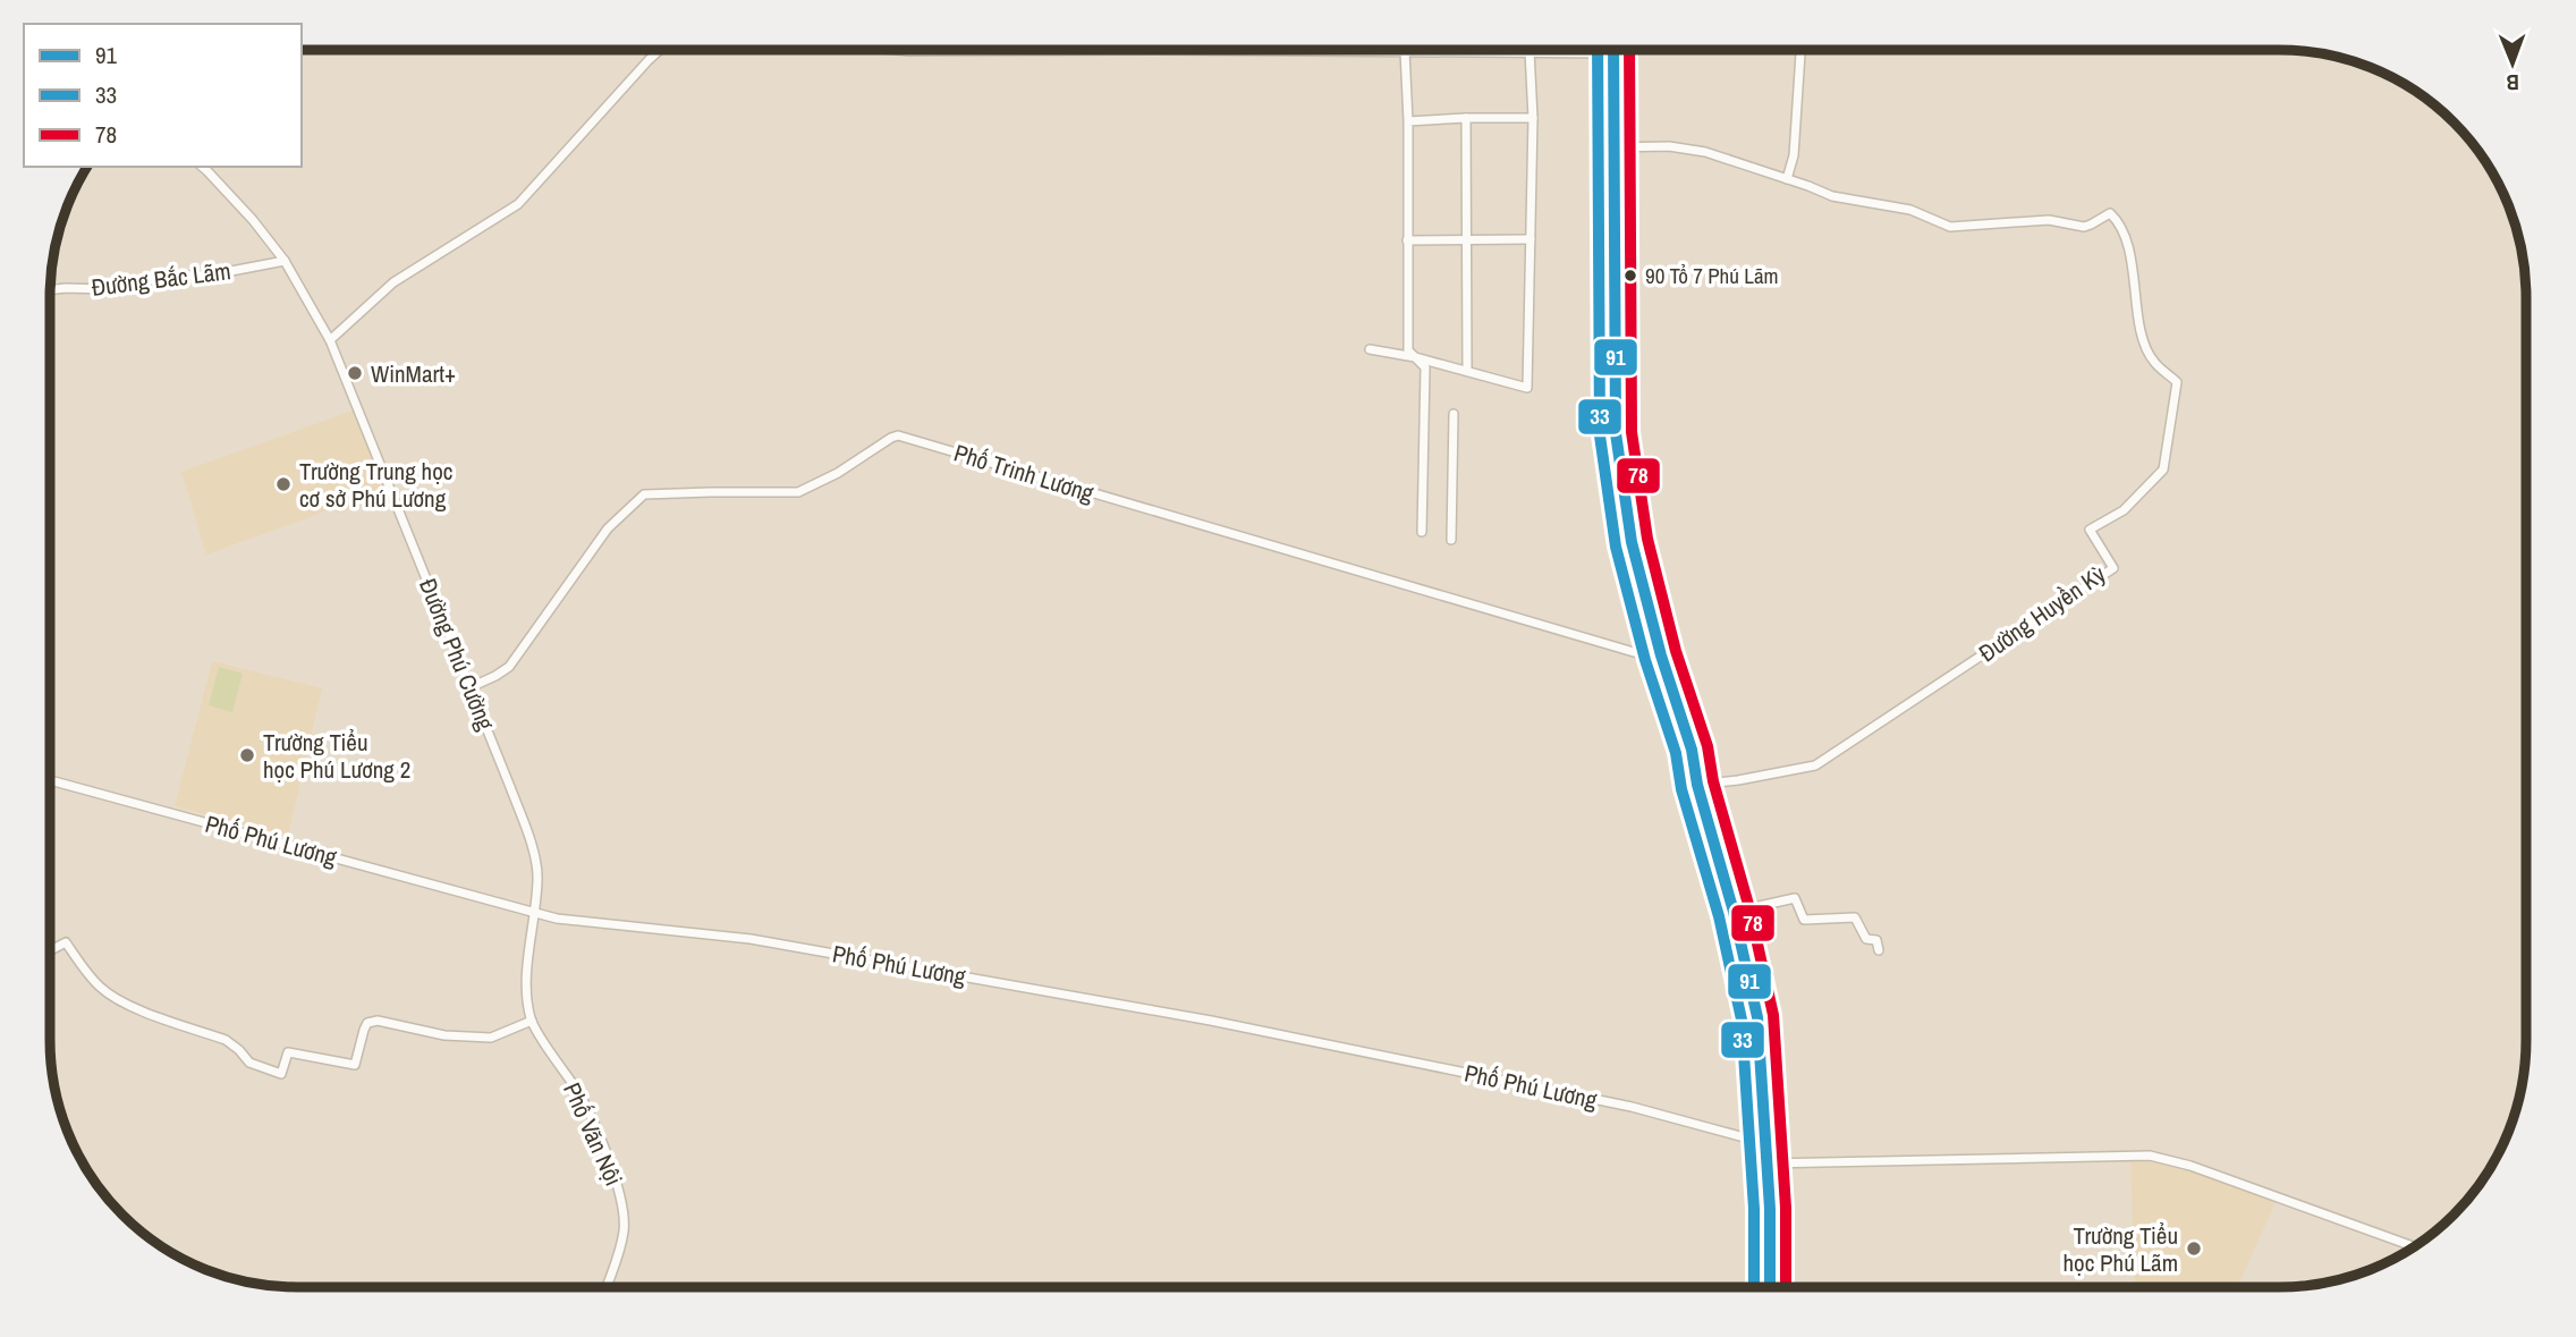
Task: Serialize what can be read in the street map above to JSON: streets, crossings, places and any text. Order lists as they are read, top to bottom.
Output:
{
  "streets": {
    "street": [
      "Đường Bắc Lãm",
      "Phố Trinh Lương",
      "Đường Huyền Kỳ",
      "Đường Phú Cường",
      "Phố Phú Lương",
      "Phố Văn Nội"
    ]
  },
  "crossings": [
    ["Đường Bắc Lãm", "Đường Phú Cường"],
    ["Phố Trinh Lương", "Đường Phú Cường"],
    ["Đường Phú Cường", "Phố Phú Lương"],
    ["Đường Phú Cường", "Phố Văn Nội"]
  ],
  "places": [
    "90 Tổ 7 Phú Lãm",
    "WinMart+",
    "Trường Trung học cơ sở Phú Lương",
    "Trường Tiểu học Phú Lương 2",
    "Trường Tiểu học Phú Lãm"
  ],
  "lines": ["transit line 91", "transit line 33", "transit line 78"],
  "legend": ["91", "33", "78"],
  "north": "bottom"
}
